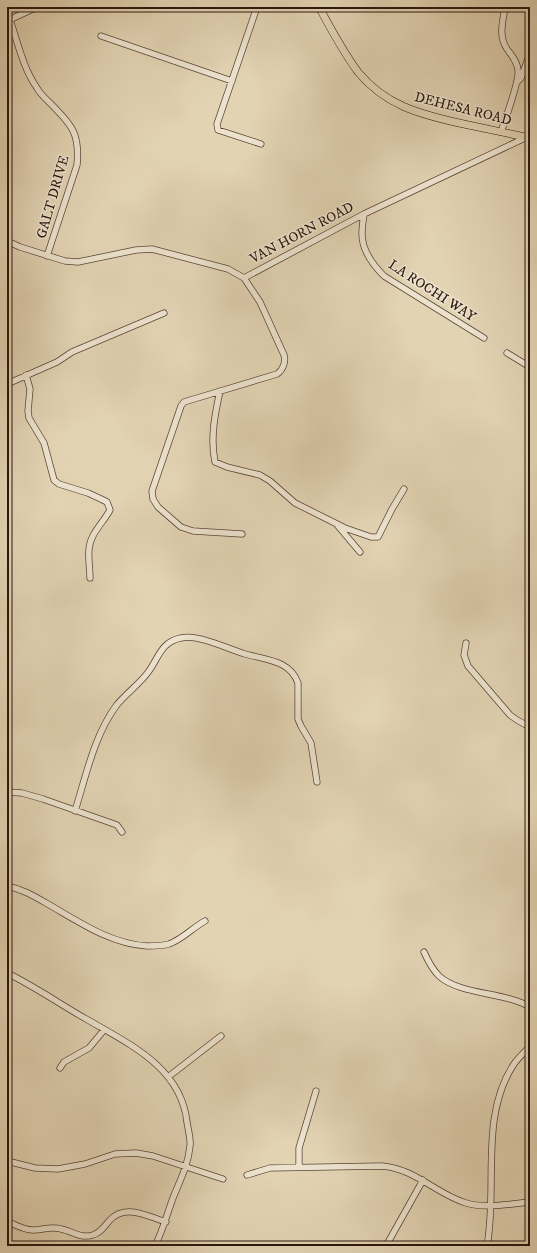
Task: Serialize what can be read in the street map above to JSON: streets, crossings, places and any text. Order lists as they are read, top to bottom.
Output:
{
  "streets": {
    "main road": ["DEHESA ROAD"],
    "street": ["GALT DRIVE", "VAN HORN ROAD", "LA ROCHI WAY"]
  },
  "crossings": [
    ["DEHESA ROAD", "VAN HORN ROAD"],
    ["VAN HORN ROAD", "LA ROCHI WAY"]
  ]
}
